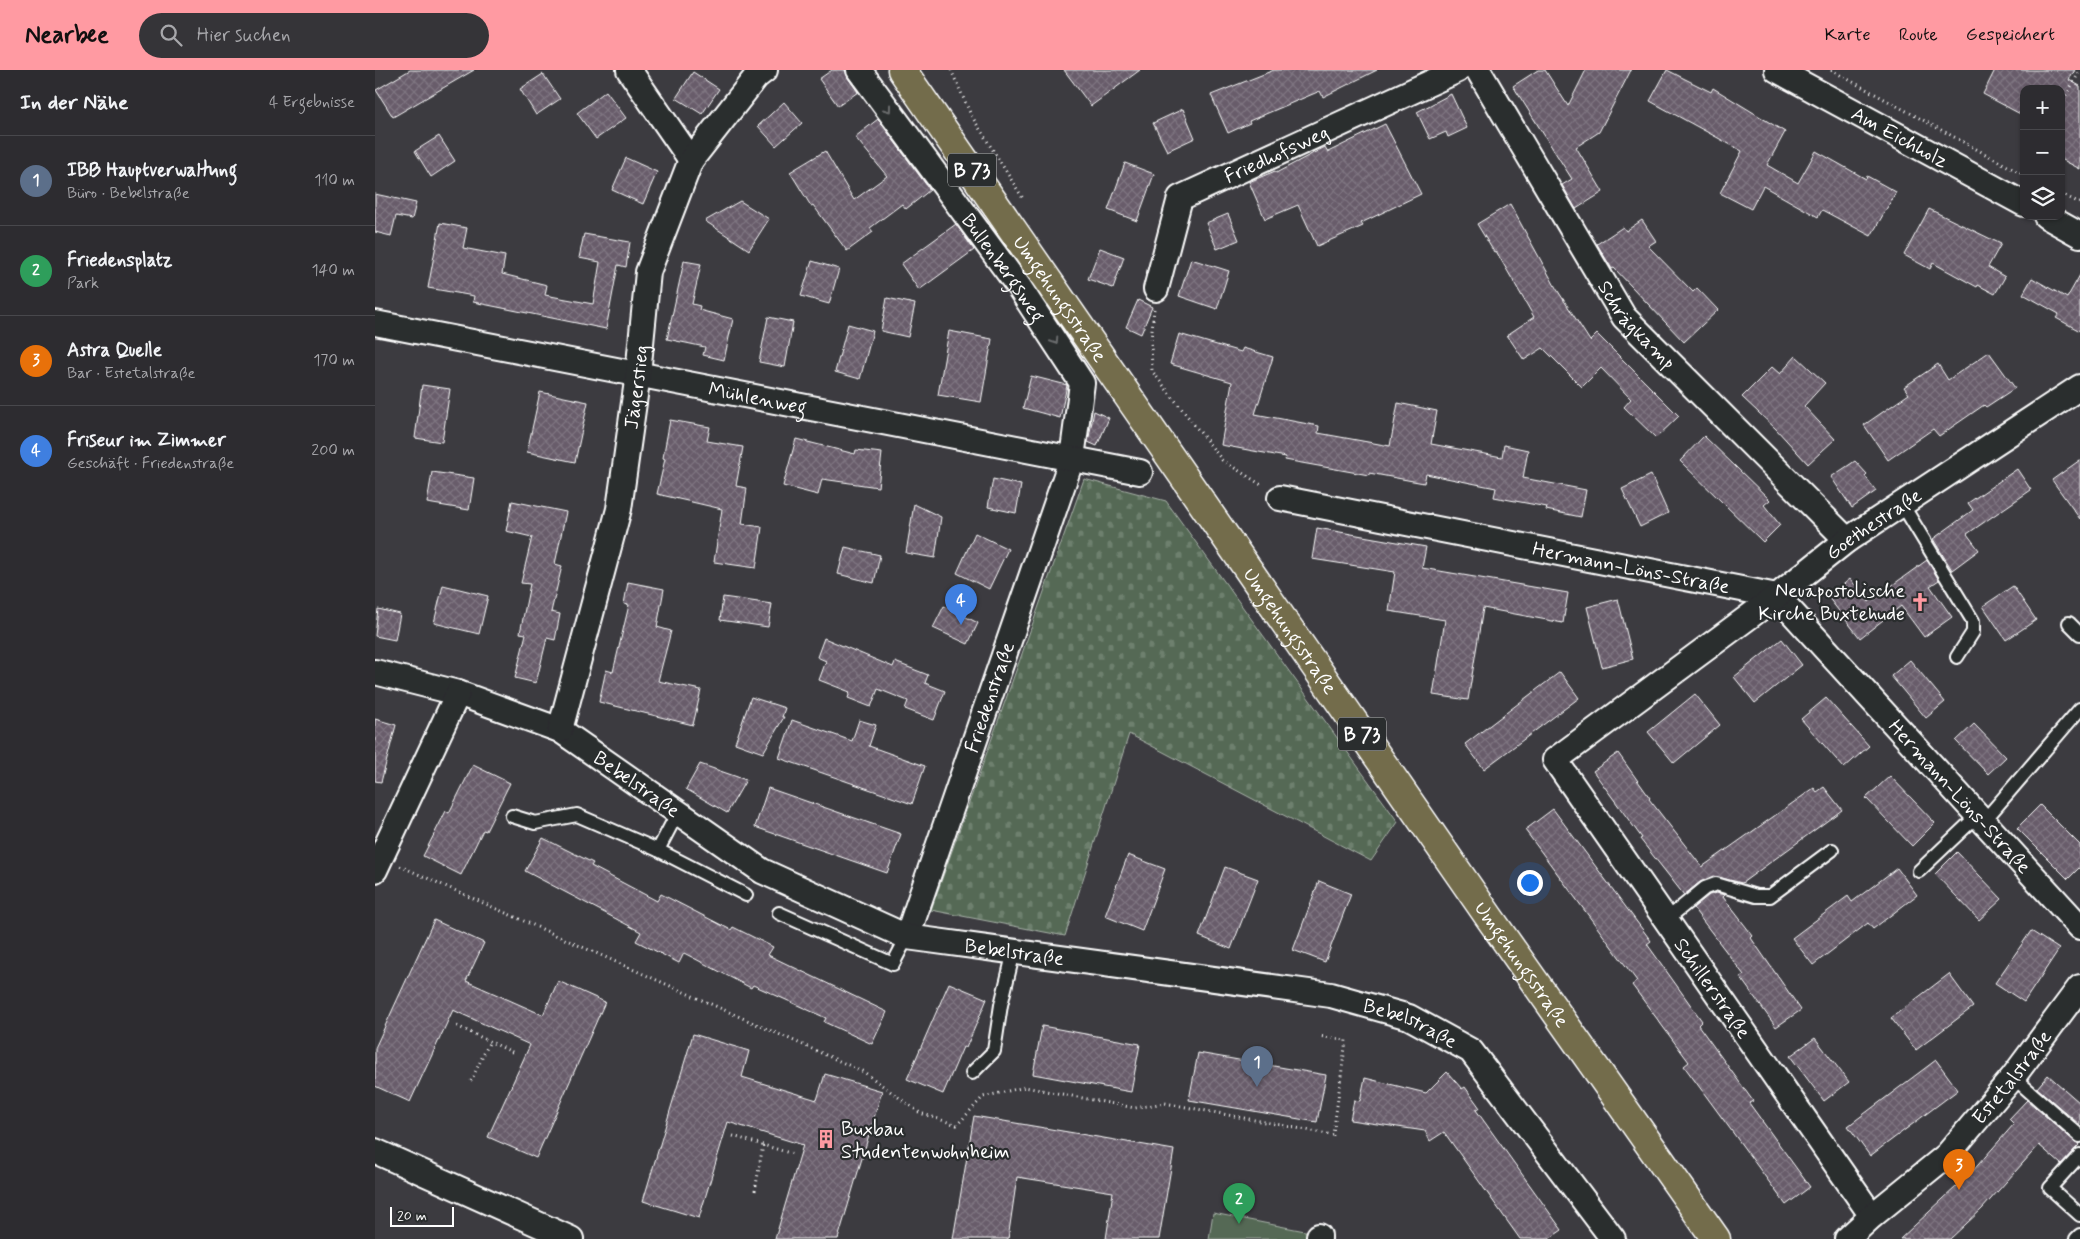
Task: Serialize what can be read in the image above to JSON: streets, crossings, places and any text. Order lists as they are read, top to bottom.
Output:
{
  "streets": {
    "main road": ["B 73", "Umgehungsstraße"],
    "street": [
      "Am Eichholz",
      "Friedhofsweg",
      "Bullenbergsweg",
      "Schrägkamp",
      "Jägerstieg",
      "Mühlenweg",
      "Goethestraße",
      "Hermann-Löns-Straße",
      "Friedenstraße",
      "Bebelstraße",
      "Schillerstraße",
      "Estetalstraße"
    ]
  },
  "crossings": [
    ["Bullenbergsweg", "Mühlenweg"],
    ["Bullenbergsweg", "Friedenstraße"],
    ["Schrägkamp", "Goethestraße"],
    ["Jägerstieg", "Mühlenweg"],
    ["Jägerstieg", "Bebelstraße"],
    ["Mühlenweg", "Friedenstraße"],
    ["Goethestraße", "Hermann-Löns-Straße"],
    ["Goethestraße", "Schillerstraße"],
    ["Friedenstraße", "Bebelstraße"],
    ["Schillerstraße", "Estetalstraße"]
  ],
  "one_way": ["Bullenbergsweg"],
  "places": {
    "church": ["Neuapostolische Kirche Buxtehude"],
    "building": ["Buxbau Studentenwohnheim"]
  },
  "scale_bar": "20 m",
  "page": {
    "header": "Nearbee",
    "search": "Hier suchen",
    "nav": ["Karte", "Route", "Gespeichert"],
    "heading": ["In der Nähe", "4 Ergebnisse"],
    "map_buttons": ["+", "−"],
    "list": [
      {
        "mark": "1",
        "name": "IBB Hauptverwaltung",
        "note": "Büro · Bebelstraße",
        "value": "110 m"
      },
      {
        "mark": "2",
        "name": "Friedensplatz",
        "note": "Park",
        "value": "140 m"
      },
      {
        "mark": "3",
        "name": "Astra Quelle",
        "note": "Bar · Estetalstraße",
        "value": "170 m"
      },
      {
        "mark": "4",
        "name": "Friseur im Zimmer",
        "note": "Geschäft · Friedenstraße",
        "value": "200 m"
      }
    ],
    "pins": [
      "4",
      "1",
      "3",
      "2"
    ],
    "scale": "20 m"
  }
}
